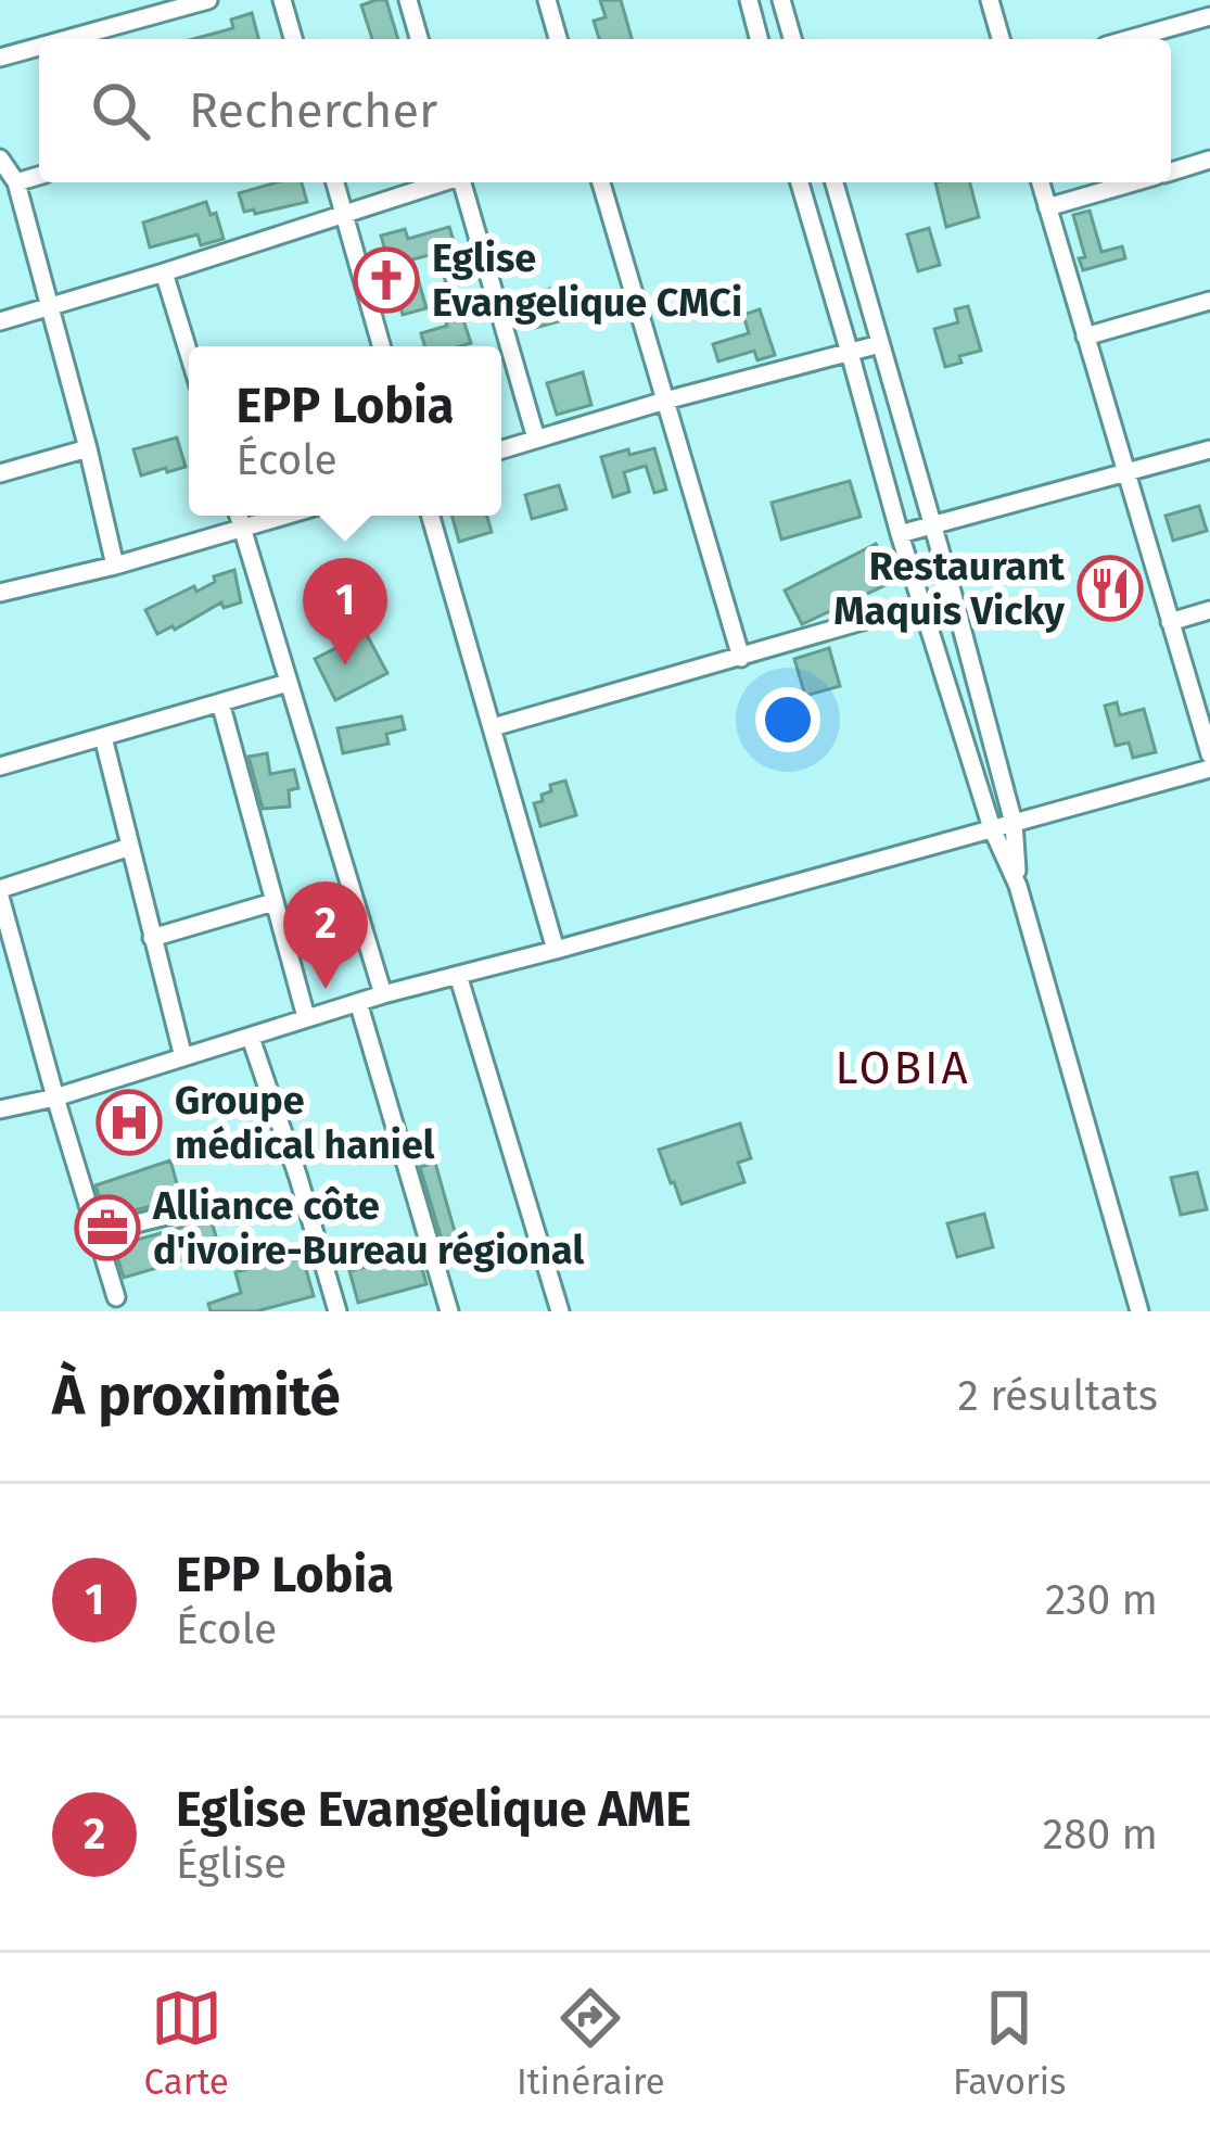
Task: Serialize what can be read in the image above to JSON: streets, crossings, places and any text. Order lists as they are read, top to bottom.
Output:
{
  "districts": ["LOBIA"],
  "places": {
    "church": ["Eglise Evangelique CMCi"],
    "restaurant": ["Restaurant Maquis Vicky"],
    "hospital": ["Groupe médical haniel"],
    "office": ["Alliance côte d'ivoire-Bureau régional"]
  },
  "page": {
    "search": "Rechercher",
    "popup": ["EPP Lobia", "École"],
    "pins": ["1", "2"],
    "heading": ["À proximité", "2 résultats"],
    "list": [
      {
        "mark": "1",
        "name": "EPP Lobia",
        "note": "École",
        "value": "230 m"
      },
      {
        "mark": "2",
        "name": "Eglise Evangelique AME",
        "note": "Église",
        "value": "280 m"
      }
    ],
    "nav": ["Carte", "Itinéraire", "Favoris"]
  }
}
